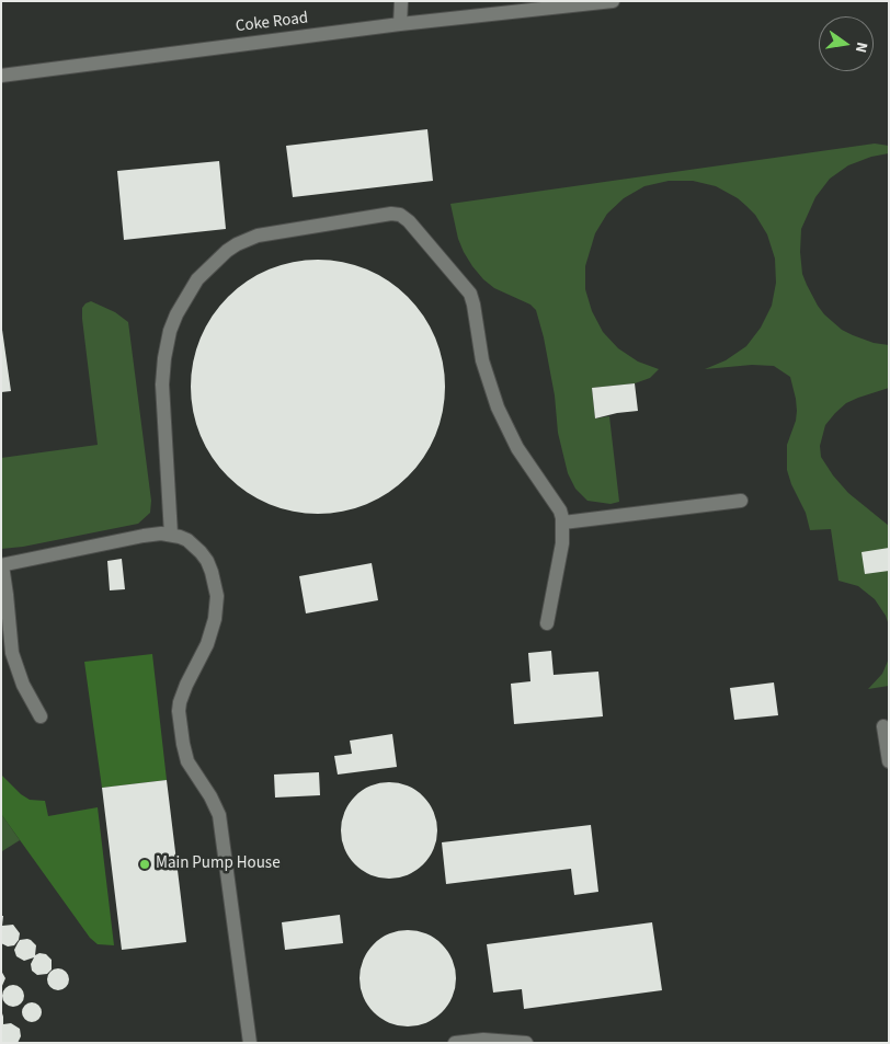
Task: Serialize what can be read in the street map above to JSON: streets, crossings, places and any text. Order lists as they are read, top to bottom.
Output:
{
  "streets": {
    "lane": ["Coke Road"]
  },
  "places": ["Main Pump House"],
  "north": "right"
}
